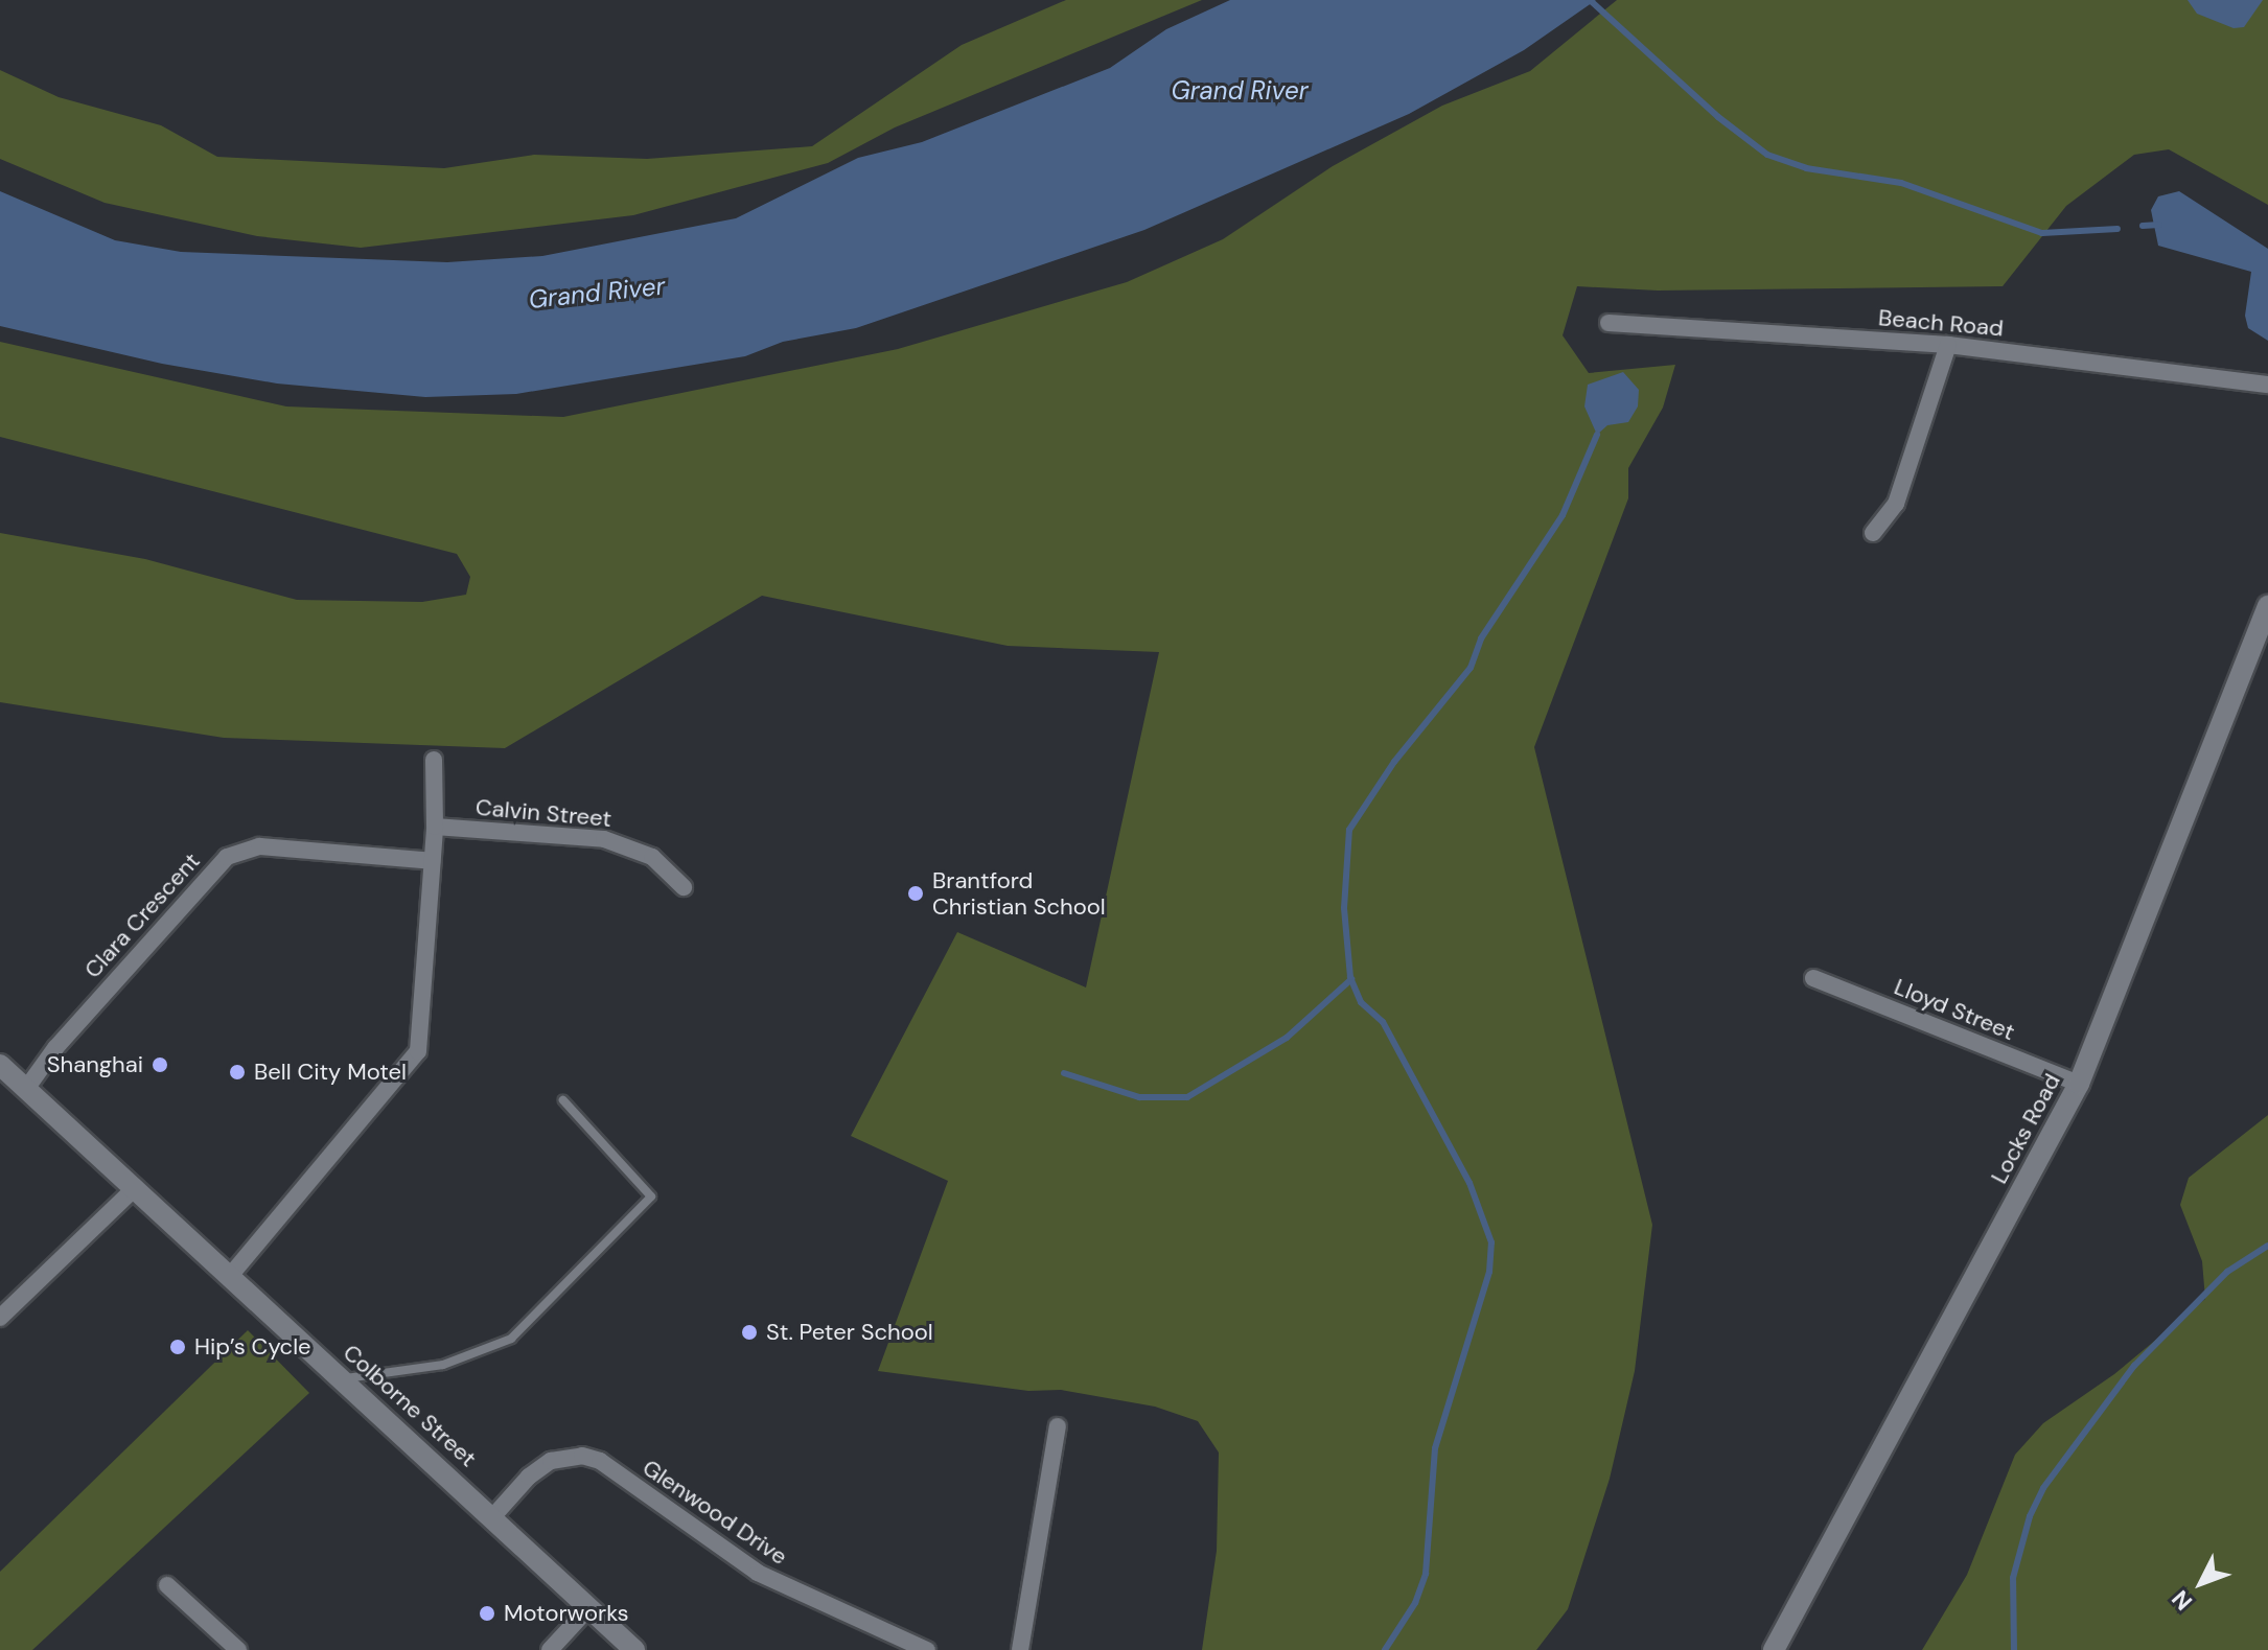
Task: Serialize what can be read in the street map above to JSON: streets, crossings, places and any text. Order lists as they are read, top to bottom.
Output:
{
  "streets": {
    "street": [
      "Beach Road",
      "Calvin Street",
      "Clara Crescent",
      "Lloyd Street",
      "Locks Road",
      "Colborne Street",
      "Glenwood Drive"
    ]
  },
  "crossings": [
    ["Clara Crescent", "Colborne Street"],
    ["Lloyd Street", "Locks Road"],
    ["Colborne Street", "Glenwood Drive"]
  ],
  "water": ["Grand River"],
  "places": [
    "Brantford Christian School",
    "Shanghai",
    "Bell City Motel",
    "St. Peter School",
    "Hip’s Cycle",
    "Motorworks"
  ],
  "north": "bottom left"
}
